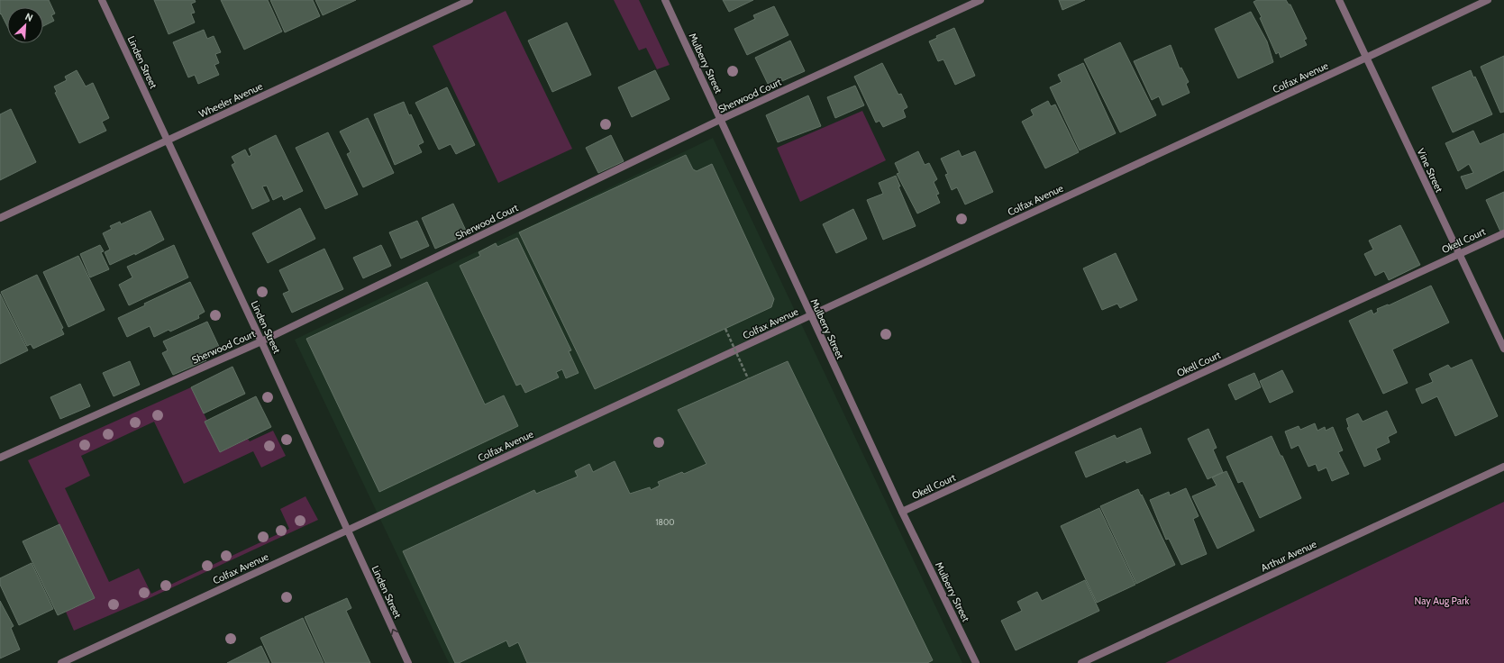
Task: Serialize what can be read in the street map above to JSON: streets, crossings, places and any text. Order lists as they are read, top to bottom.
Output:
{
  "streets": {
    "street": [
      "Linden Street",
      "Mulberry Street",
      "Colfax Avenue",
      "Sherwood Court",
      "Wheeler Avenue",
      "Vine Street",
      "Okell Court",
      "Arthur Avenue"
    ]
  },
  "crossings": [
    ["Linden Street", "Colfax Avenue"],
    ["Linden Street", "Sherwood Court"],
    ["Linden Street", "Wheeler Avenue"],
    ["Mulberry Street", "Colfax Avenue"],
    ["Mulberry Street", "Sherwood Court"],
    ["Mulberry Street", "Okell Court"],
    ["Colfax Avenue", "Vine Street"],
    ["Vine Street", "Okell Court"]
  ],
  "parks": ["Nay Aug Park"],
  "house_numbers": ["1800"],
  "north": "top right"
}
